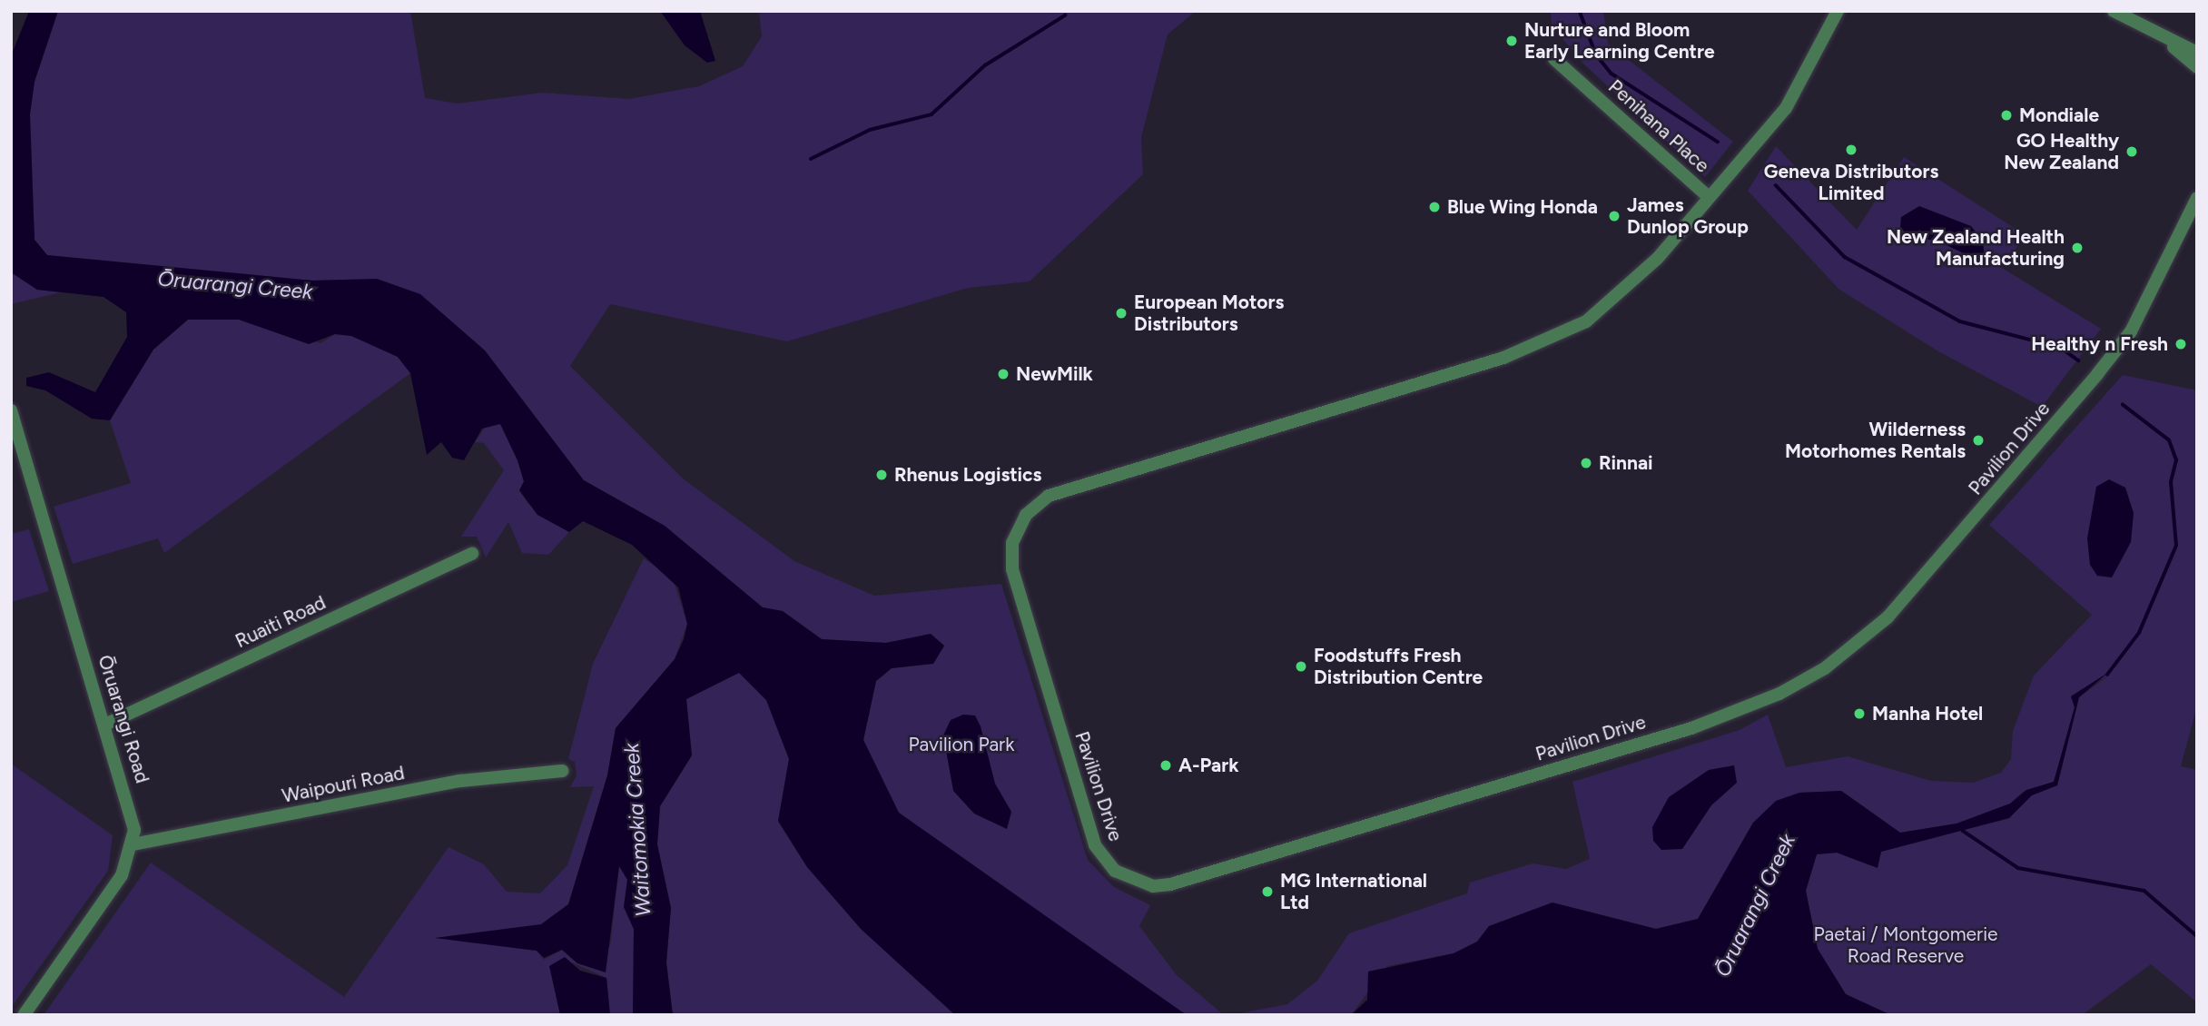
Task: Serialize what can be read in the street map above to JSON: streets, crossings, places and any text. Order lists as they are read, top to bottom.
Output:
{
  "streets": {
    "street": [
      "Penihana Place",
      "Pavilion Drive",
      "Ruaiti Road",
      "Ōruarangi Road",
      "Waipouri Road"
    ]
  },
  "crossings": [
    ["Penihana Place", "Pavilion Drive"],
    ["Ruaiti Road", "Ōruarangi Road"],
    ["Ōruarangi Road", "Waipouri Road"]
  ],
  "water": ["Ōruarangi Creek", "Waitomokia Creek"],
  "parks": ["Pavilion Park", "Paetai / Montgomerie Road Reserve"],
  "places": [
    "Nurture and Bloom Early Learning Centre",
    "Mondiale",
    "Geneva Distributors Limited",
    "GO Healthy New Zealand",
    "Blue Wing Honda",
    "James Dunlop Group",
    "New Zealand Health Manufacturing",
    "European Motors Distributors",
    "Healthy n Fresh",
    "NewMilk",
    "Wilderness Motorhomes Rentals",
    "Rinnai",
    "Rhenus Logistics",
    "Foodstuffs Fresh Distribution Centre",
    "Manha Hotel",
    "A-Park",
    "MG International Ltd"
  ]
}
